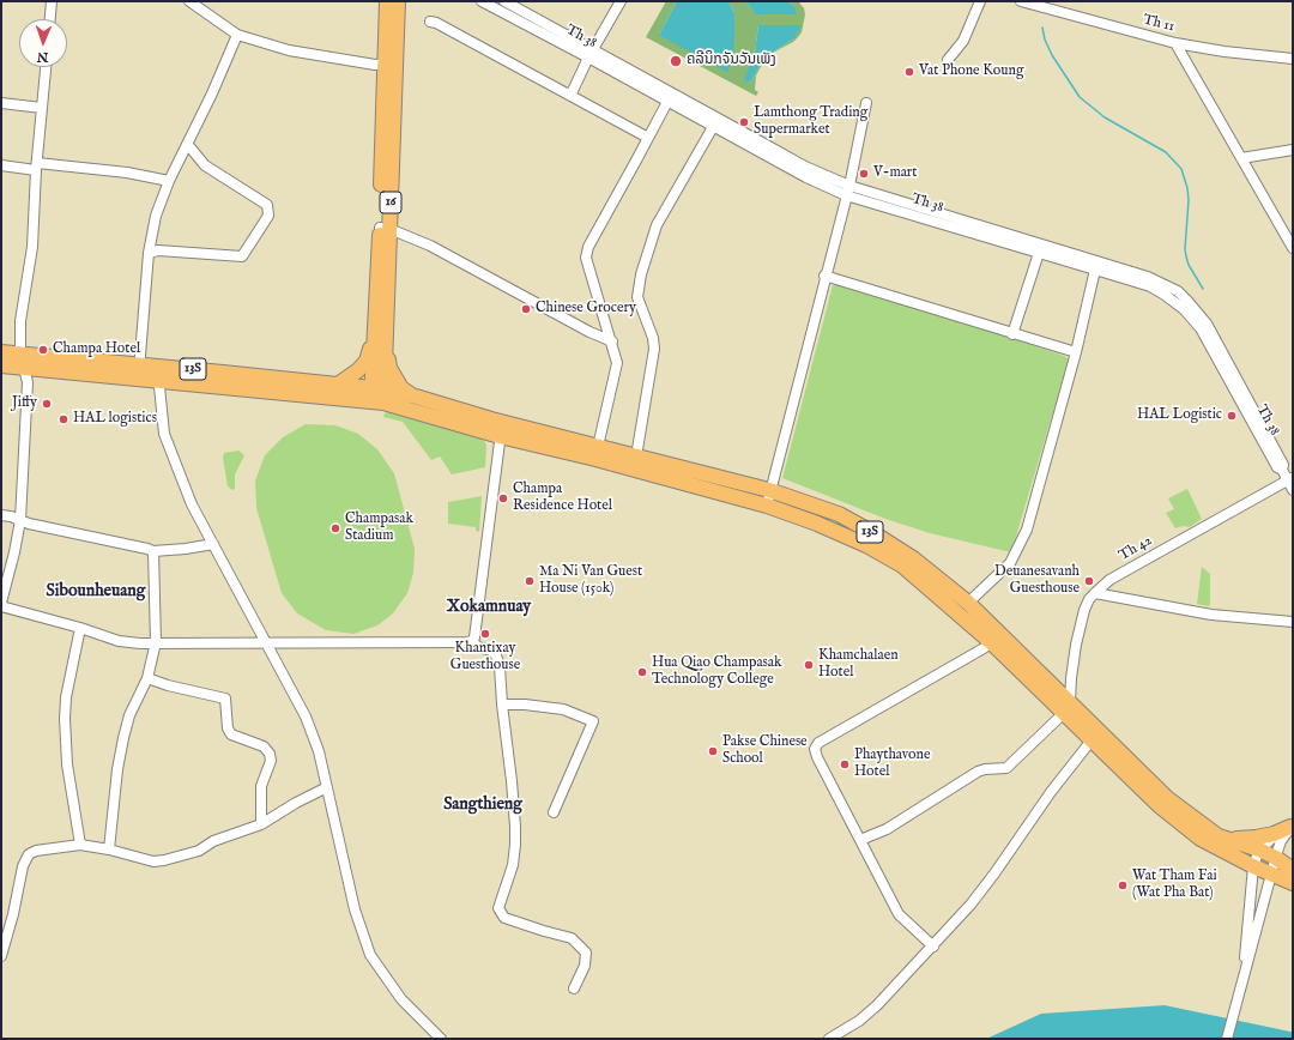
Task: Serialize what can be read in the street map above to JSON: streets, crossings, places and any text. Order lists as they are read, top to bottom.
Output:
{
  "streets": {
    "highway": ["16", "13S"],
    "street": ["Th 11", "Th 38", "Th 42"]
  },
  "crossings": [
    ["16", "13S"],
    ["13S", "Th 42"]
  ],
  "districts": ["Sibounheuang", "Xokamnuay", "Sangthieng"],
  "places": [
    "ຄລີນິກຈັນວັນເພັງ",
    "Vat Phone Koung",
    "Lamthong Trading Supermarket",
    "V-mart",
    "Chinese Grocery",
    "Champa Hotel",
    "Jiffy",
    "HAL Logistic",
    "HAL logistics",
    "Champa Residence Hotel",
    "Champasak Stadium",
    "Ma Ni Van Guest House (150k)",
    "Deuanesavanh Guesthouse",
    "Khantixay Guesthouse",
    "Khamchalaen Hotel",
    "Hua Qiao Champasak Technology College",
    "Pakse Chinese School",
    "Phaythavone Hotel",
    "Wat Tham Fai (Wat Pha Bat)"
  ],
  "north": "bottom"
}
